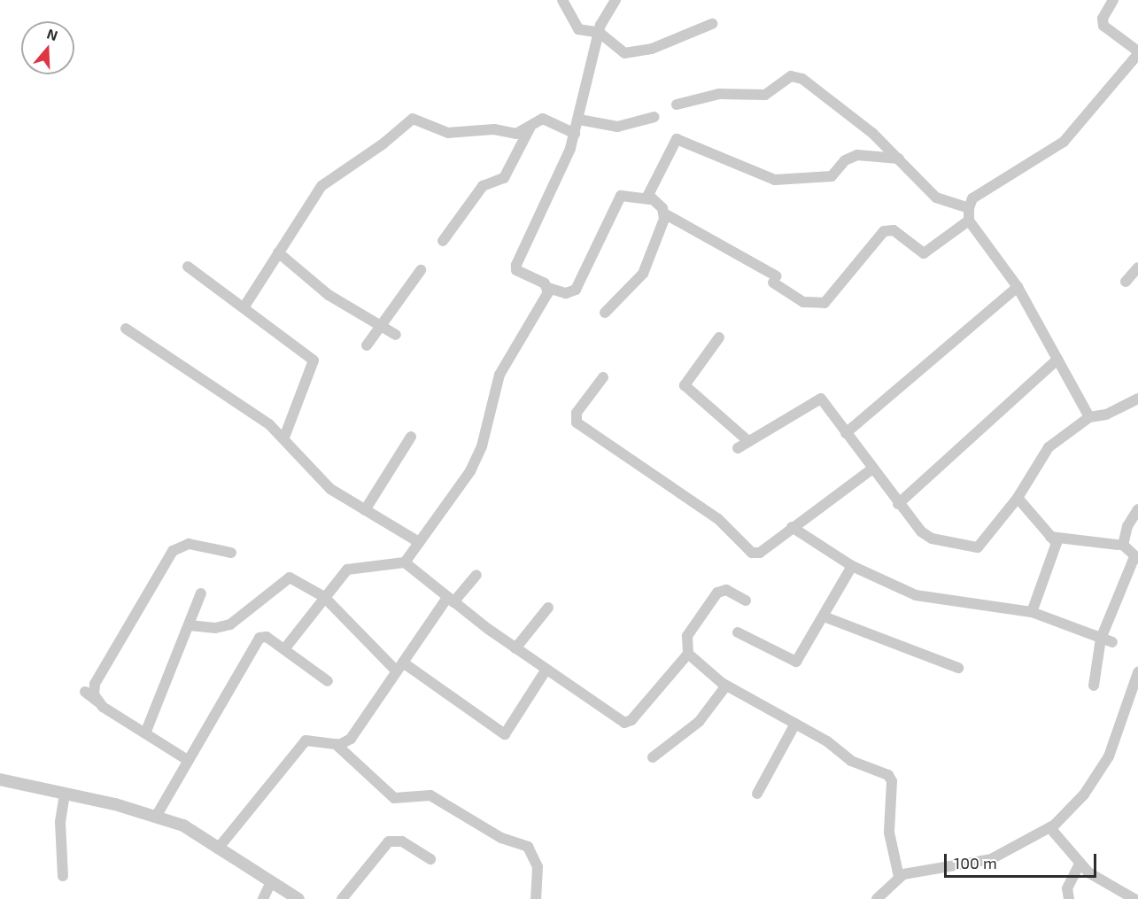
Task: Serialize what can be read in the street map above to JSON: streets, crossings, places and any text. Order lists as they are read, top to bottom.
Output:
{
  "scale_bar": "100 m",
  "north": "top"
}
